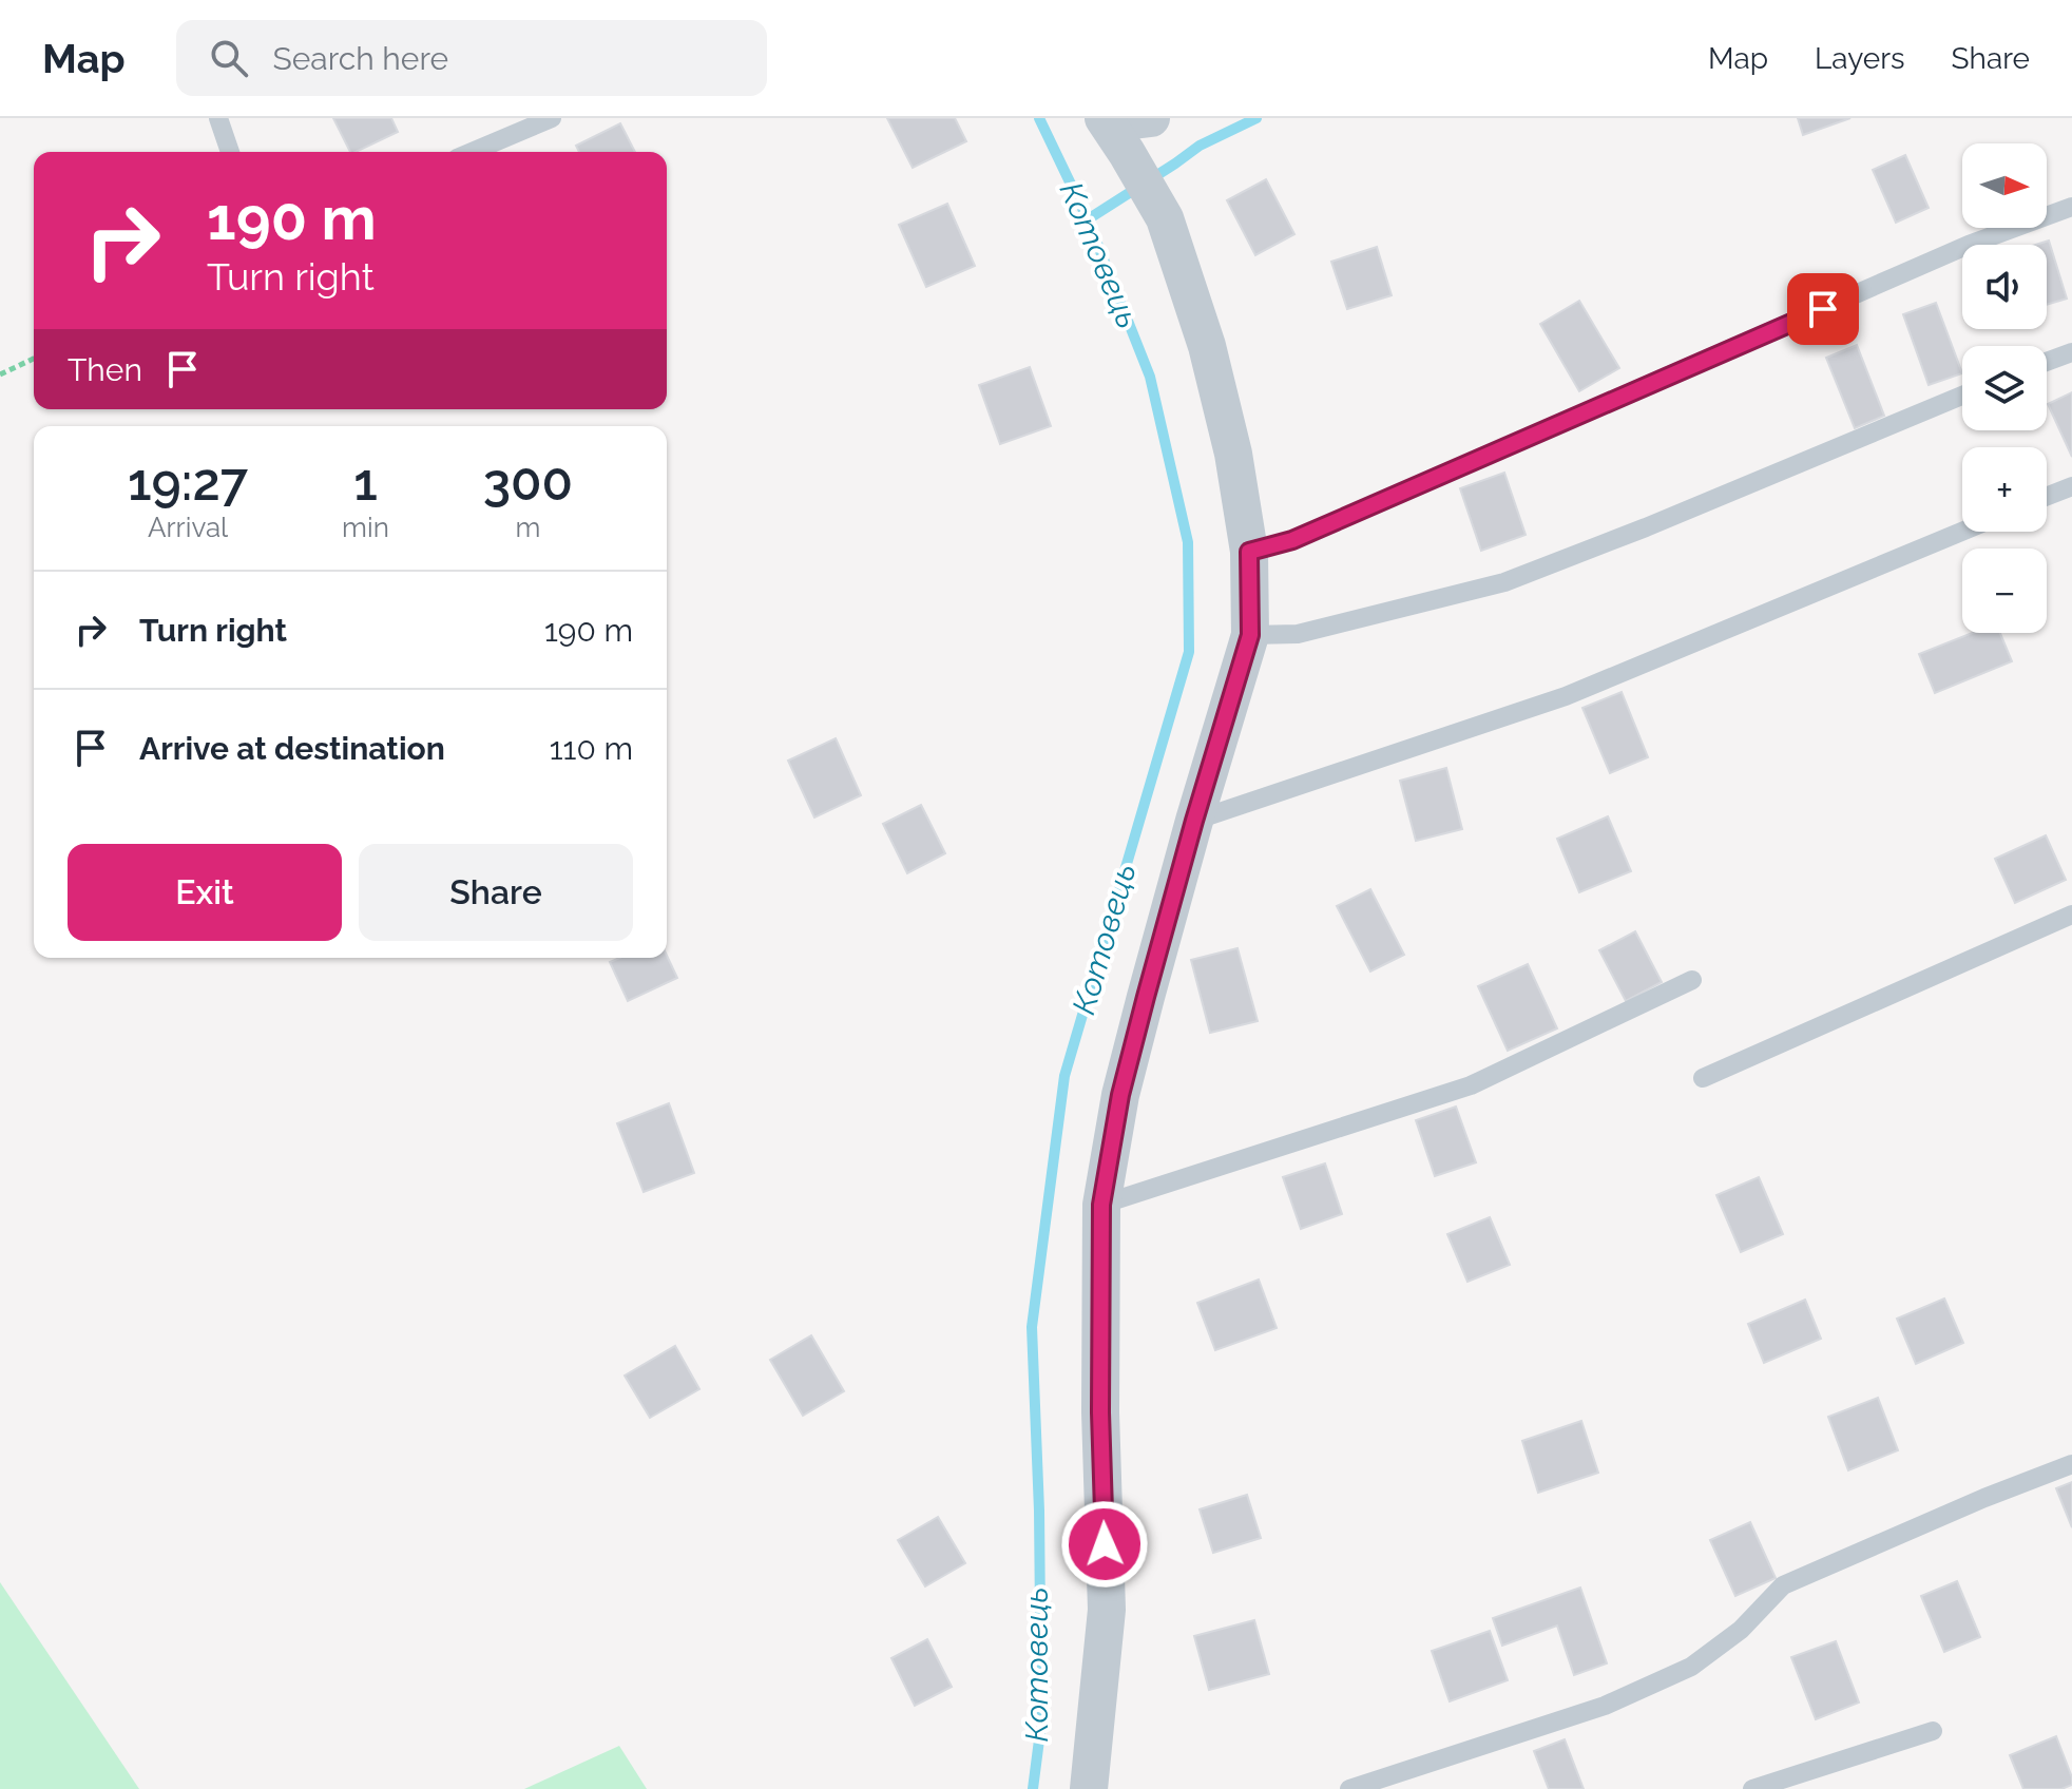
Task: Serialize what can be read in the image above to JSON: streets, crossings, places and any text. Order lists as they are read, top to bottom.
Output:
{
  "water": ["Котовець"],
  "north": "right",
  "page": {
    "header": "Map",
    "search": "Search here",
    "nav": ["Map", "Layers", "Share"],
    "map_buttons": ["+", "−"],
    "turn": ["190 m", "Turn right"],
    "then": "Then",
    "eta": [
      "19:27",
      "Arrival",
      "1",
      "min",
      "300",
      "m"
    ],
    "list": [
      {
        "name": "Turn right",
        "value": "190 m"
      },
      {
        "name": "Arrive at destination",
        "value": "110 m"
      }
    ],
    "buttons": ["Exit", "Share"]
  }
}
